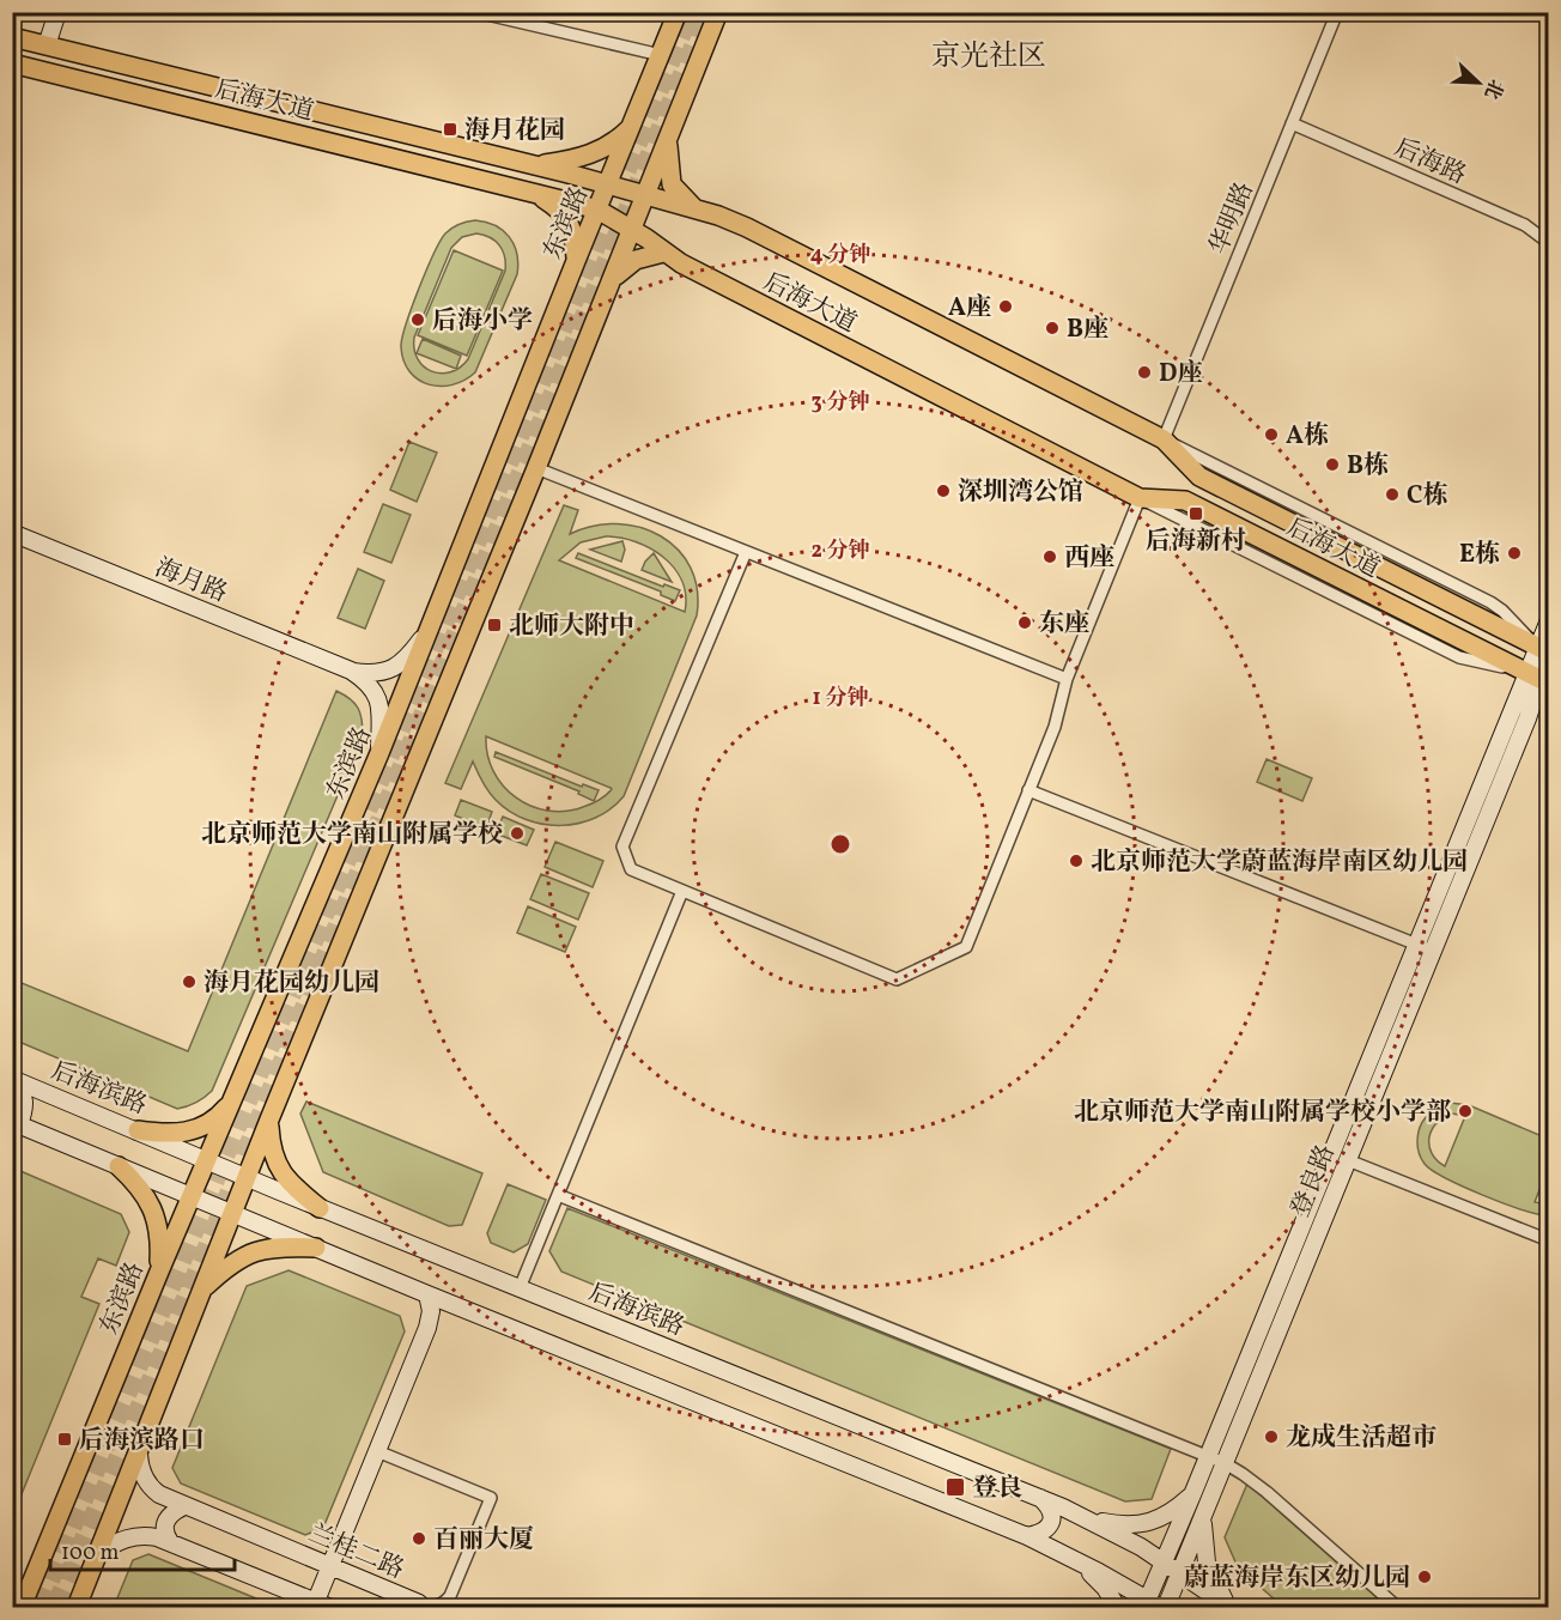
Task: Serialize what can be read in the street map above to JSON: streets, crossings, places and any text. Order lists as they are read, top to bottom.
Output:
{
  "streets": {
    "main road": ["后海大道", "东滨路"],
    "street": [
      "后海路",
      "华明路",
      "海月路",
      "后海滨路",
      "登良路",
      "兰桂二路"
    ]
  },
  "crossings": [
    ["后海大道", "华明路"],
    ["后海大道", "东滨路"],
    ["后海大道", "登良路"],
    ["后海路", "华明路"],
    ["东滨路", "后海滨路"],
    ["后海滨路", "登良路"]
  ],
  "districts": ["京光社区"],
  "places": {
    "transit": [
      "海月花园",
      "后海新村",
      "北师大附中",
      "后海滨路口",
      "登良"
    ],
    "other": [
      "A座",
      "后海小学",
      "B座",
      "D座",
      "A栋",
      "B栋",
      "深圳湾公馆",
      "C栋",
      "E栋",
      "西座",
      "东座",
      "北京师范大学南山附属学校",
      "北京师范大学蔚蓝海岸南区幼儿园",
      "海月花园幼儿园",
      "北京师范大学南山附属学校小学部",
      "龙成生活超市",
      "百丽大厦",
      "蔚蓝海岸东区幼儿园"
    ]
  },
  "scale_bar": "100 m",
  "north": "bottom right",
  "rings": [
    "4 分钟",
    "3 分钟",
    "2 分钟",
    "1 分钟"
  ]
}
